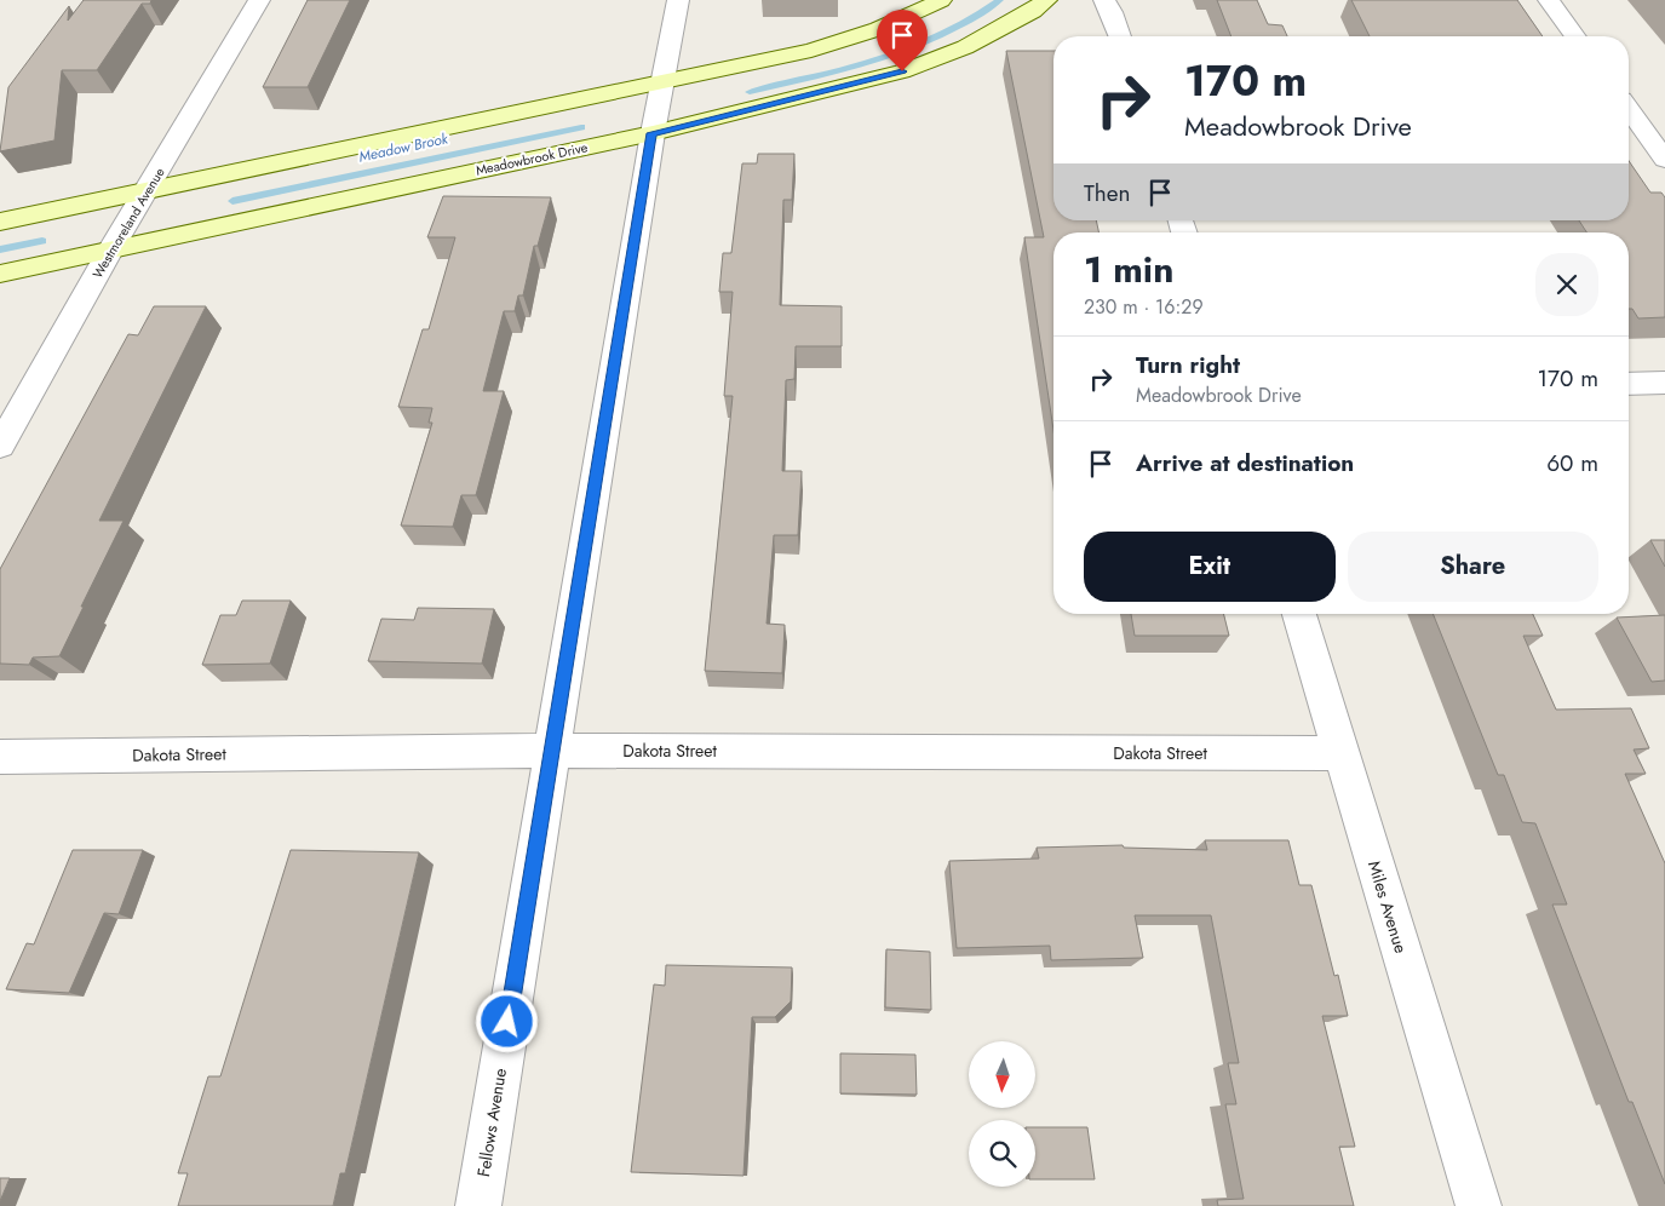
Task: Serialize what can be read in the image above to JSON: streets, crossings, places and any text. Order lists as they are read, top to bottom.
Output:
{
  "streets": {
    "street": [
      "Meadowbrook Drive",
      "Westmoreland Avenue",
      "Dakota Street",
      "Miles Avenue",
      "Fellows Avenue"
    ]
  },
  "crossings": [
    ["Meadowbrook Drive", "Westmoreland Avenue"],
    ["Meadowbrook Drive", "Fellows Avenue"],
    ["Dakota Street", "Miles Avenue"],
    ["Dakota Street", "Fellows Avenue"]
  ],
  "water": ["Meadow Brook"],
  "north": "bottom",
  "page": {
    "turn": ["170 m", "Meadowbrook Drive"],
    "then": "Then",
    "heading": ["1 min", "230 m · 16:29"],
    "list": [
      {
        "name": "Turn right",
        "note": "Meadowbrook Drive",
        "value": "170 m"
      },
      {
        "name": "Arrive at destination",
        "value": "60 m"
      }
    ],
    "buttons": ["Exit", "Share"]
  }
}
